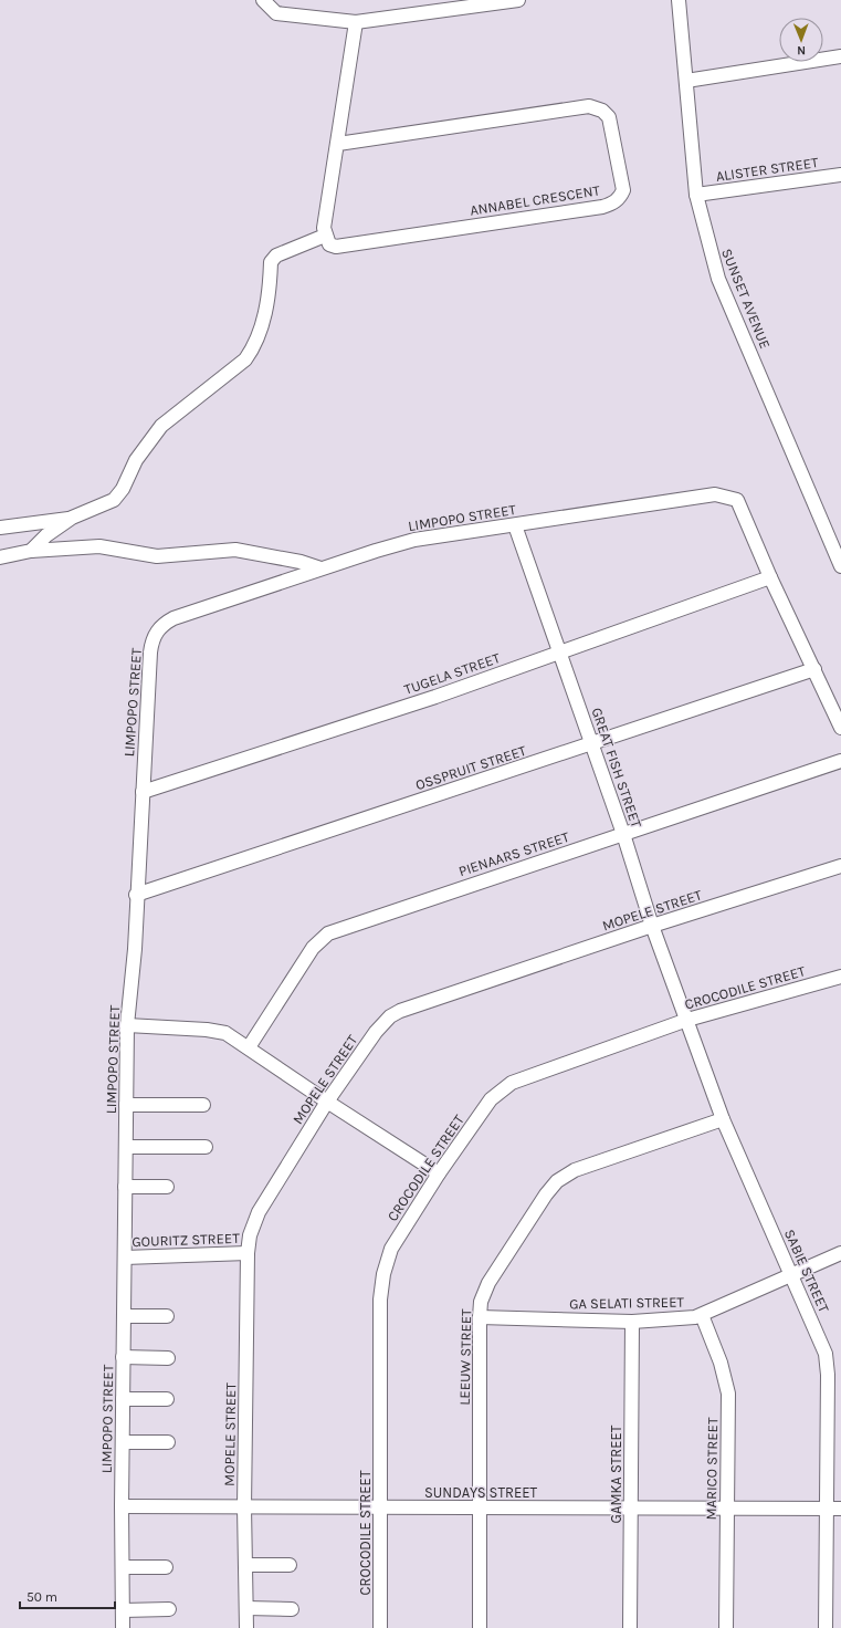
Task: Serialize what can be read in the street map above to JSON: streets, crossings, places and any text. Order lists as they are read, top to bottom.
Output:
{
  "streets": {
    "street": [
      "ALISTER STREET",
      "ANNABEL CRESCENT",
      "SUNSET AVENUE",
      "LIMPOPO STREET",
      "TUGELA STREET",
      "OSSPRUIT STREET",
      "GREAT FISH STREET",
      "PIENAARS STREET",
      "MOPELE STREET",
      "CROCODILE STREET",
      "GOURITZ STREET",
      "SABIE STREET",
      "GA SELATI STREET",
      "LEEUW STREET",
      "MARICO STREET",
      "GAMKA STREET",
      "SUNDAYS STREET"
    ]
  },
  "crossings": [
    ["ALISTER STREET", "SUNSET AVENUE"],
    ["LIMPOPO STREET", "TUGELA STREET"],
    ["LIMPOPO STREET", "OSSPRUIT STREET"],
    ["LIMPOPO STREET", "GREAT FISH STREET"],
    ["LIMPOPO STREET", "GOURITZ STREET"],
    ["LIMPOPO STREET", "SUNDAYS STREET"],
    ["TUGELA STREET", "GREAT FISH STREET"],
    ["OSSPRUIT STREET", "GREAT FISH STREET"],
    ["GREAT FISH STREET", "PIENAARS STREET"],
    ["GREAT FISH STREET", "MOPELE STREET"],
    ["GREAT FISH STREET", "CROCODILE STREET"],
    ["GREAT FISH STREET", "SABIE STREET"],
    ["MOPELE STREET", "GOURITZ STREET"],
    ["MOPELE STREET", "SUNDAYS STREET"],
    ["CROCODILE STREET", "SABIE STREET"],
    ["CROCODILE STREET", "SUNDAYS STREET"],
    ["SABIE STREET", "GA SELATI STREET"],
    ["SABIE STREET", "LEEUW STREET"],
    ["SABIE STREET", "SUNDAYS STREET"],
    ["GA SELATI STREET", "LEEUW STREET"],
    ["GA SELATI STREET", "MARICO STREET"],
    ["GA SELATI STREET", "GAMKA STREET"],
    ["LEEUW STREET", "SUNDAYS STREET"],
    ["MARICO STREET", "SUNDAYS STREET"],
    ["GAMKA STREET", "SUNDAYS STREET"]
  ],
  "scale_bar": "50 m",
  "north": "bottom"
}
